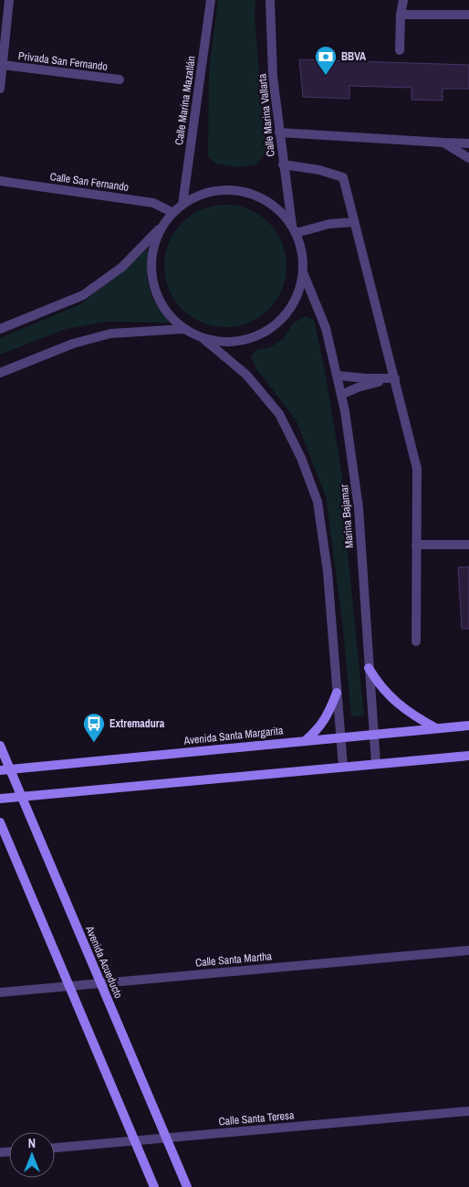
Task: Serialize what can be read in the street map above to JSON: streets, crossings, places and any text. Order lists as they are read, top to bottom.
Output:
{
  "streets": {
    "main road": ["Avenida Santa Margarita", "Avenida Acueducto"],
    "street": [
      "Privada San Fernando",
      "Calle Marina Mazatlán",
      "Calle Marina Vallarta",
      "Calle San Fernando",
      "Marina Bajamar",
      "Calle Santa Martha",
      "Calle Santa Teresa"
    ]
  },
  "crossings": [
    ["Calle Marina Mazatlán", "Calle Marina Vallarta"],
    ["Calle Marina Mazatlán", "Calle San Fernando"],
    ["Calle Marina Mazatlán", "Marina Bajamar"],
    ["Calle Marina Vallarta", "Calle San Fernando"],
    ["Calle Marina Vallarta", "Marina Bajamar"],
    ["Calle San Fernando", "Marina Bajamar"],
    ["Marina Bajamar", "Avenida Santa Margarita"],
    ["Avenida Santa Margarita", "Avenida Acueducto"],
    ["Calle Santa Martha", "Avenida Acueducto"],
    ["Avenida Acueducto", "Calle Santa Teresa"]
  ],
  "places": {
    "bank": ["BBVA"],
    "bus stop": ["Extremadura"]
  },
  "north": "top"
}
